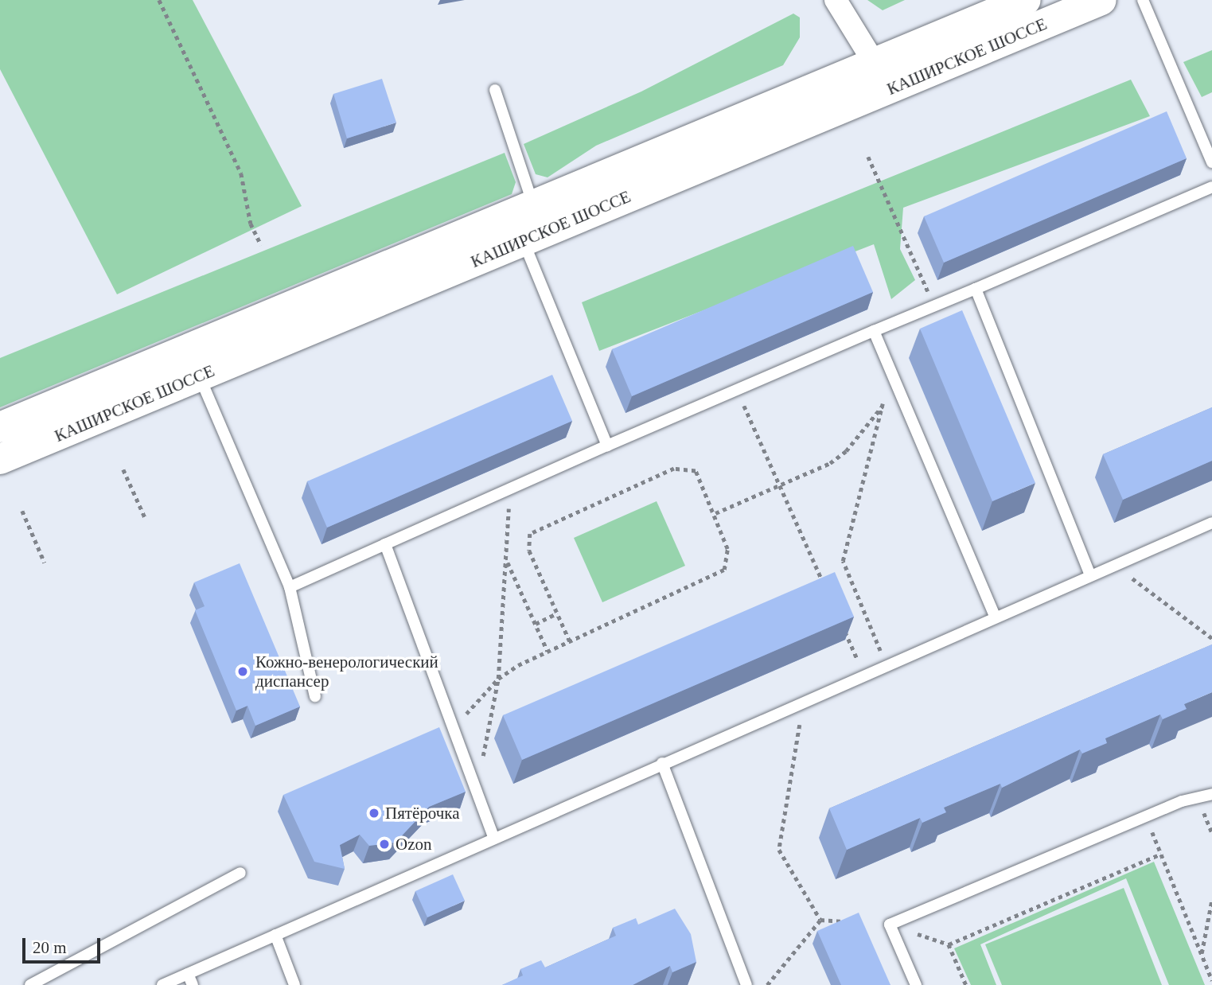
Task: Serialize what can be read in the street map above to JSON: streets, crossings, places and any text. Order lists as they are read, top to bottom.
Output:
{
  "streets": {
    "main road": ["КАШИРСКОЕ ШОССЕ"]
  },
  "places": ["Кожно-венерологический диспансер", "Пятёрочка", "Ozon"],
  "scale_bar": "20 m"
}
